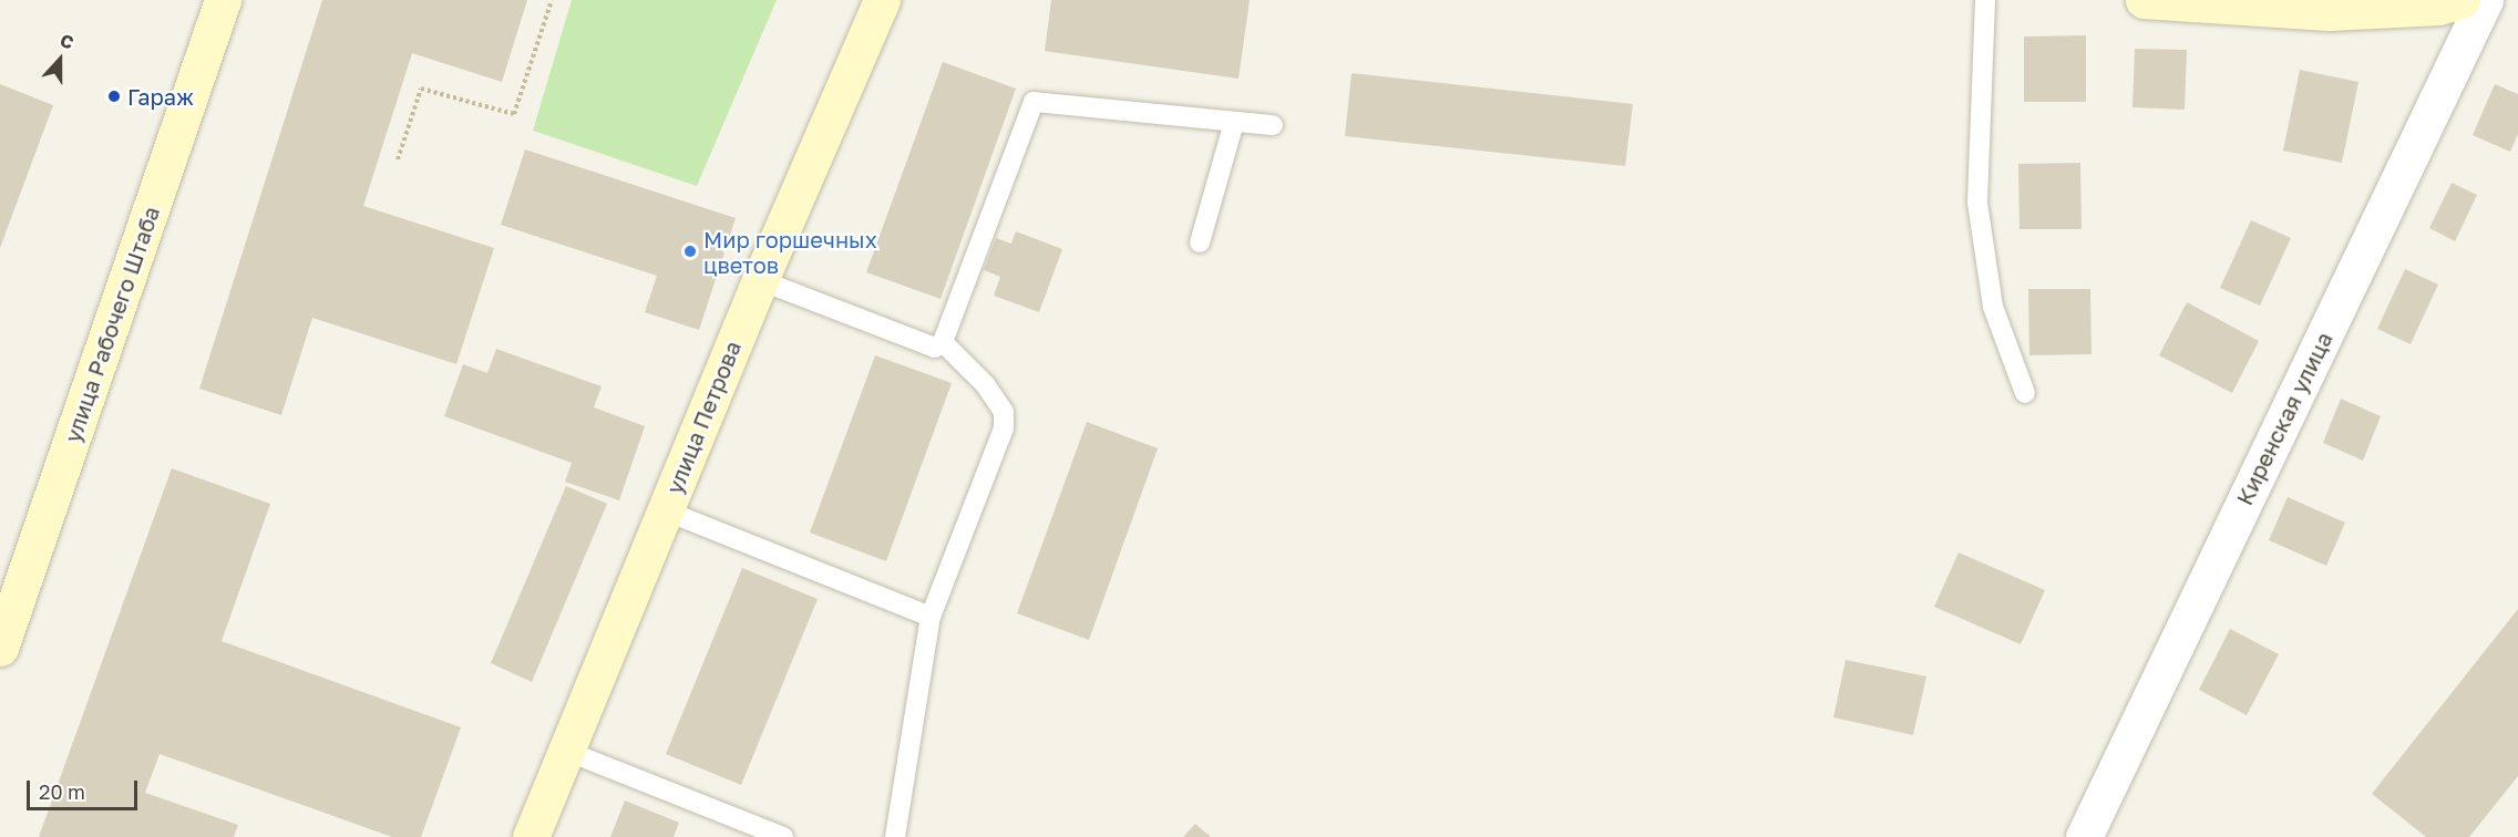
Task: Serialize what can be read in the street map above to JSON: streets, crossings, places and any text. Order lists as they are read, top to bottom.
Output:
{
  "streets": {
    "main road": ["улица Рабочего Штаба", "улица Петрова"],
    "street": ["Киренская улица"]
  },
  "places": ["Гараж", "Мир горшечных цветов"],
  "scale_bar": "20 m",
  "north": "top"
}
